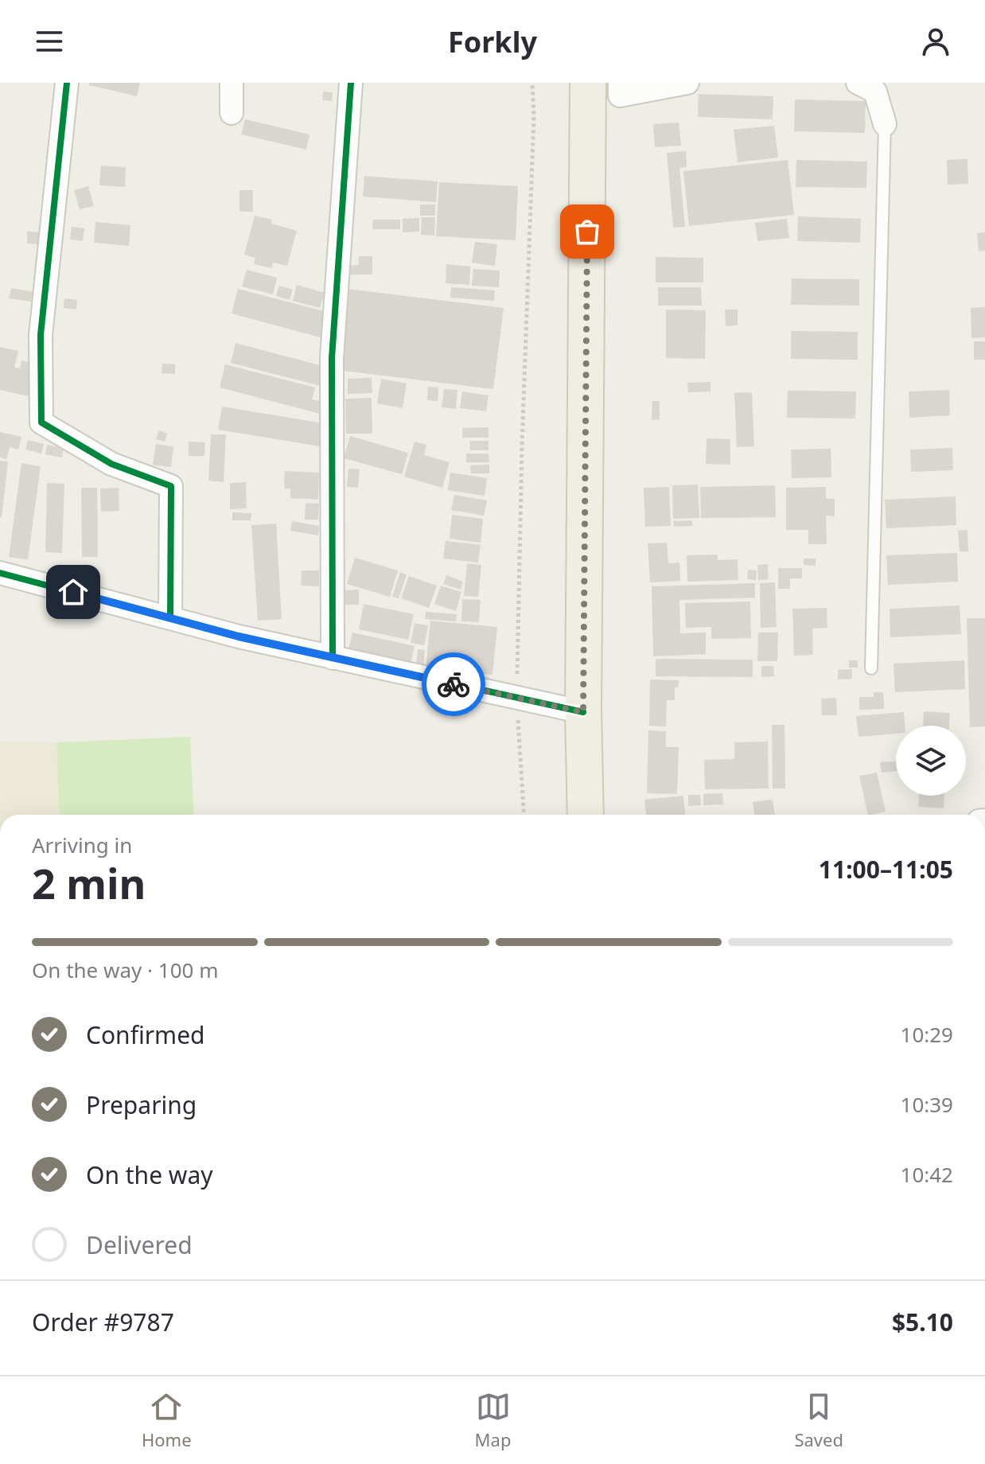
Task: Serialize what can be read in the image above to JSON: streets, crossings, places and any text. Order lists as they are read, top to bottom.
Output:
{
  "page": {
    "header": "Forkly",
    "heading": ["2 min", "Arriving in", "11:00–11:05"],
    "panel": ["Order #9787", "$5.10"],
    "bar": "On the way · 100 m",
    "list": [
      ["Confirmed", "10:29"],
      ["Preparing", "10:39"],
      ["On the way", "10:42"],
      "Delivered"
    ],
    "tabs": ["Home", "Map", "Saved"]
  }
}
